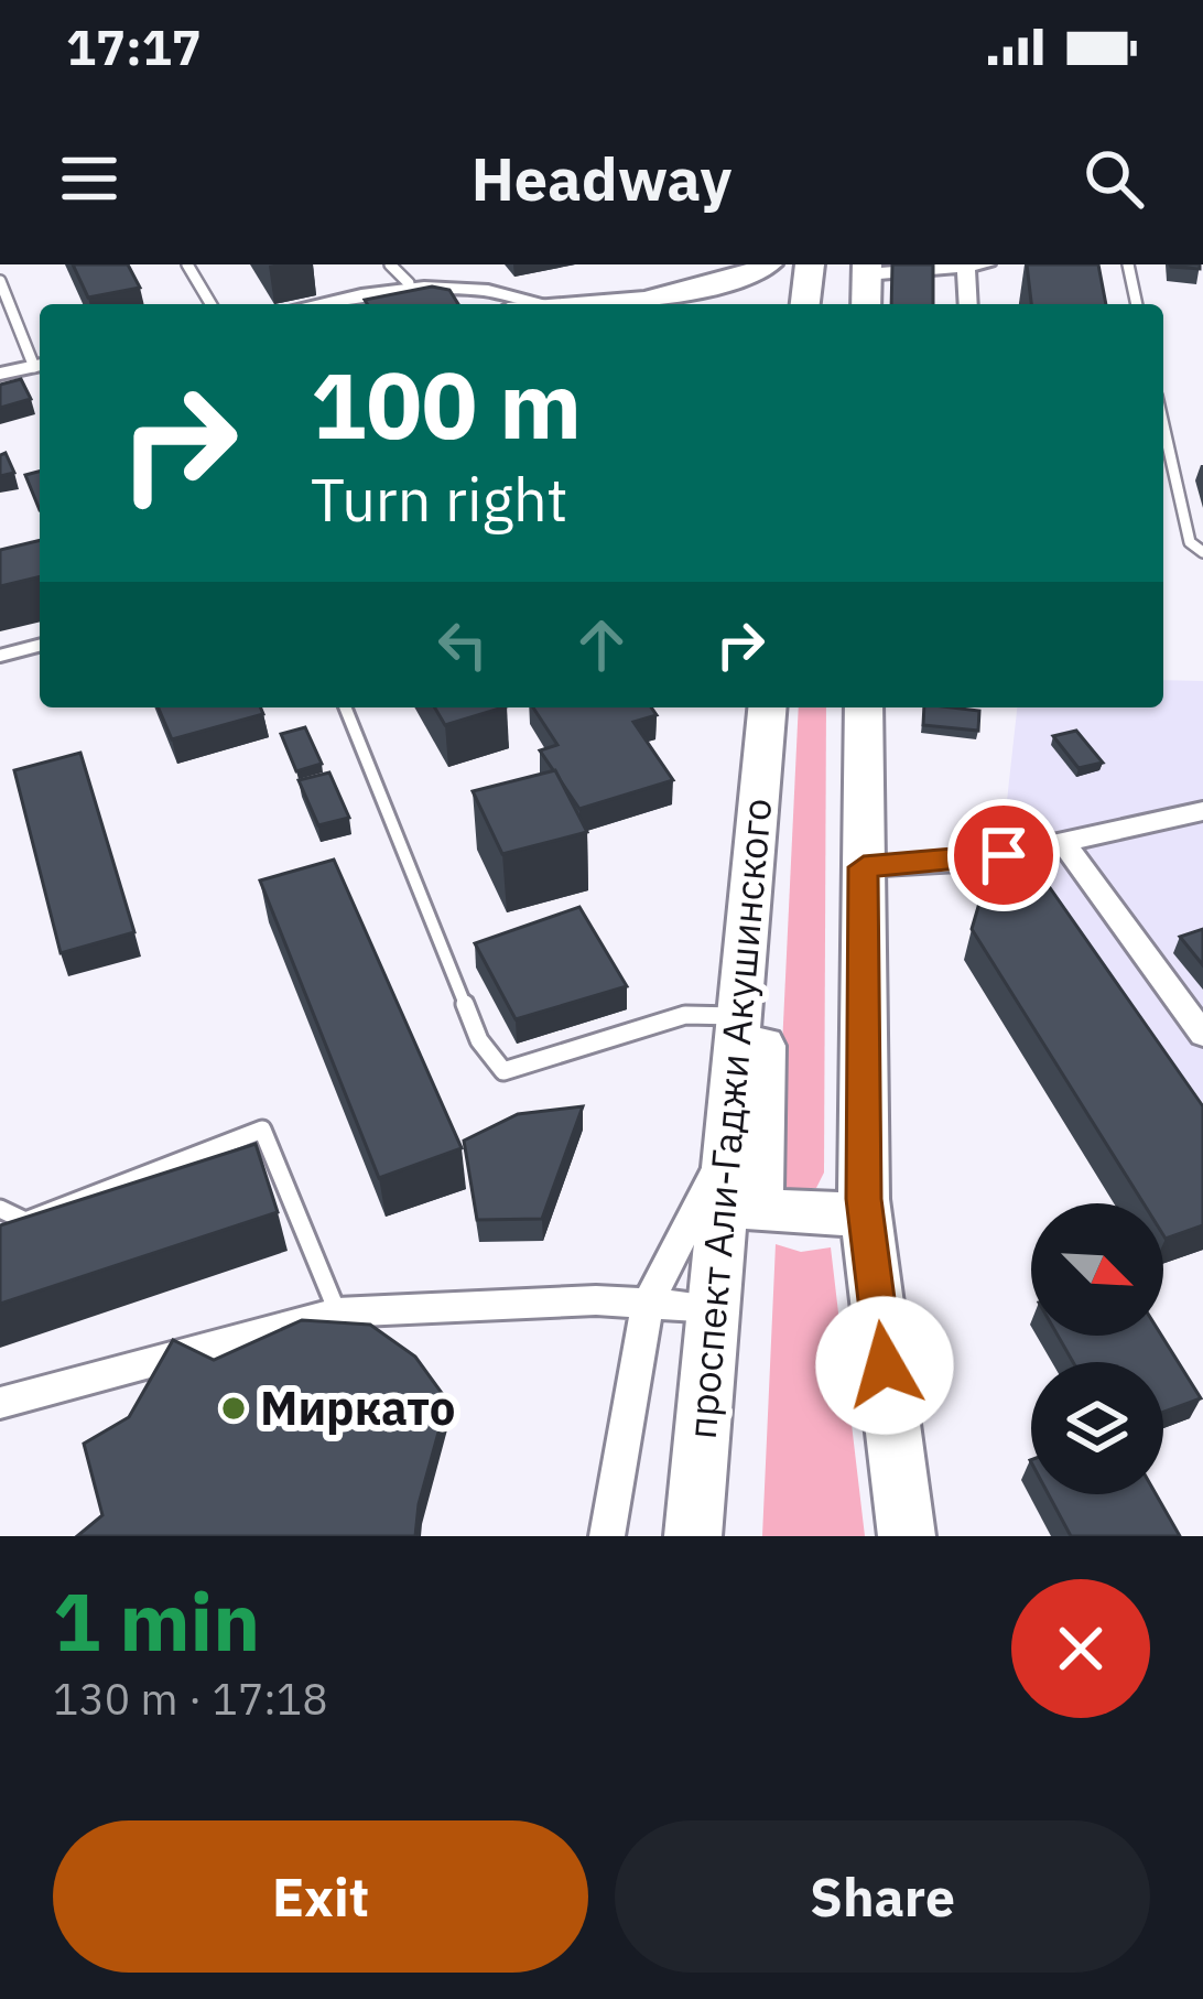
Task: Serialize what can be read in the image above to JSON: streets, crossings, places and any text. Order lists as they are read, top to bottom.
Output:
{
  "streets": {
    "main road": ["проспект Али-Гаджи Акушинского"]
  },
  "places": ["Миркато"],
  "north": "bottom right",
  "page": {
    "status": "17:17",
    "header": "Headway",
    "turn": ["100 m", "Turn right"],
    "heading": ["1 min", "130 m · 17:18"],
    "buttons": ["Exit", "Share"]
  }
}
